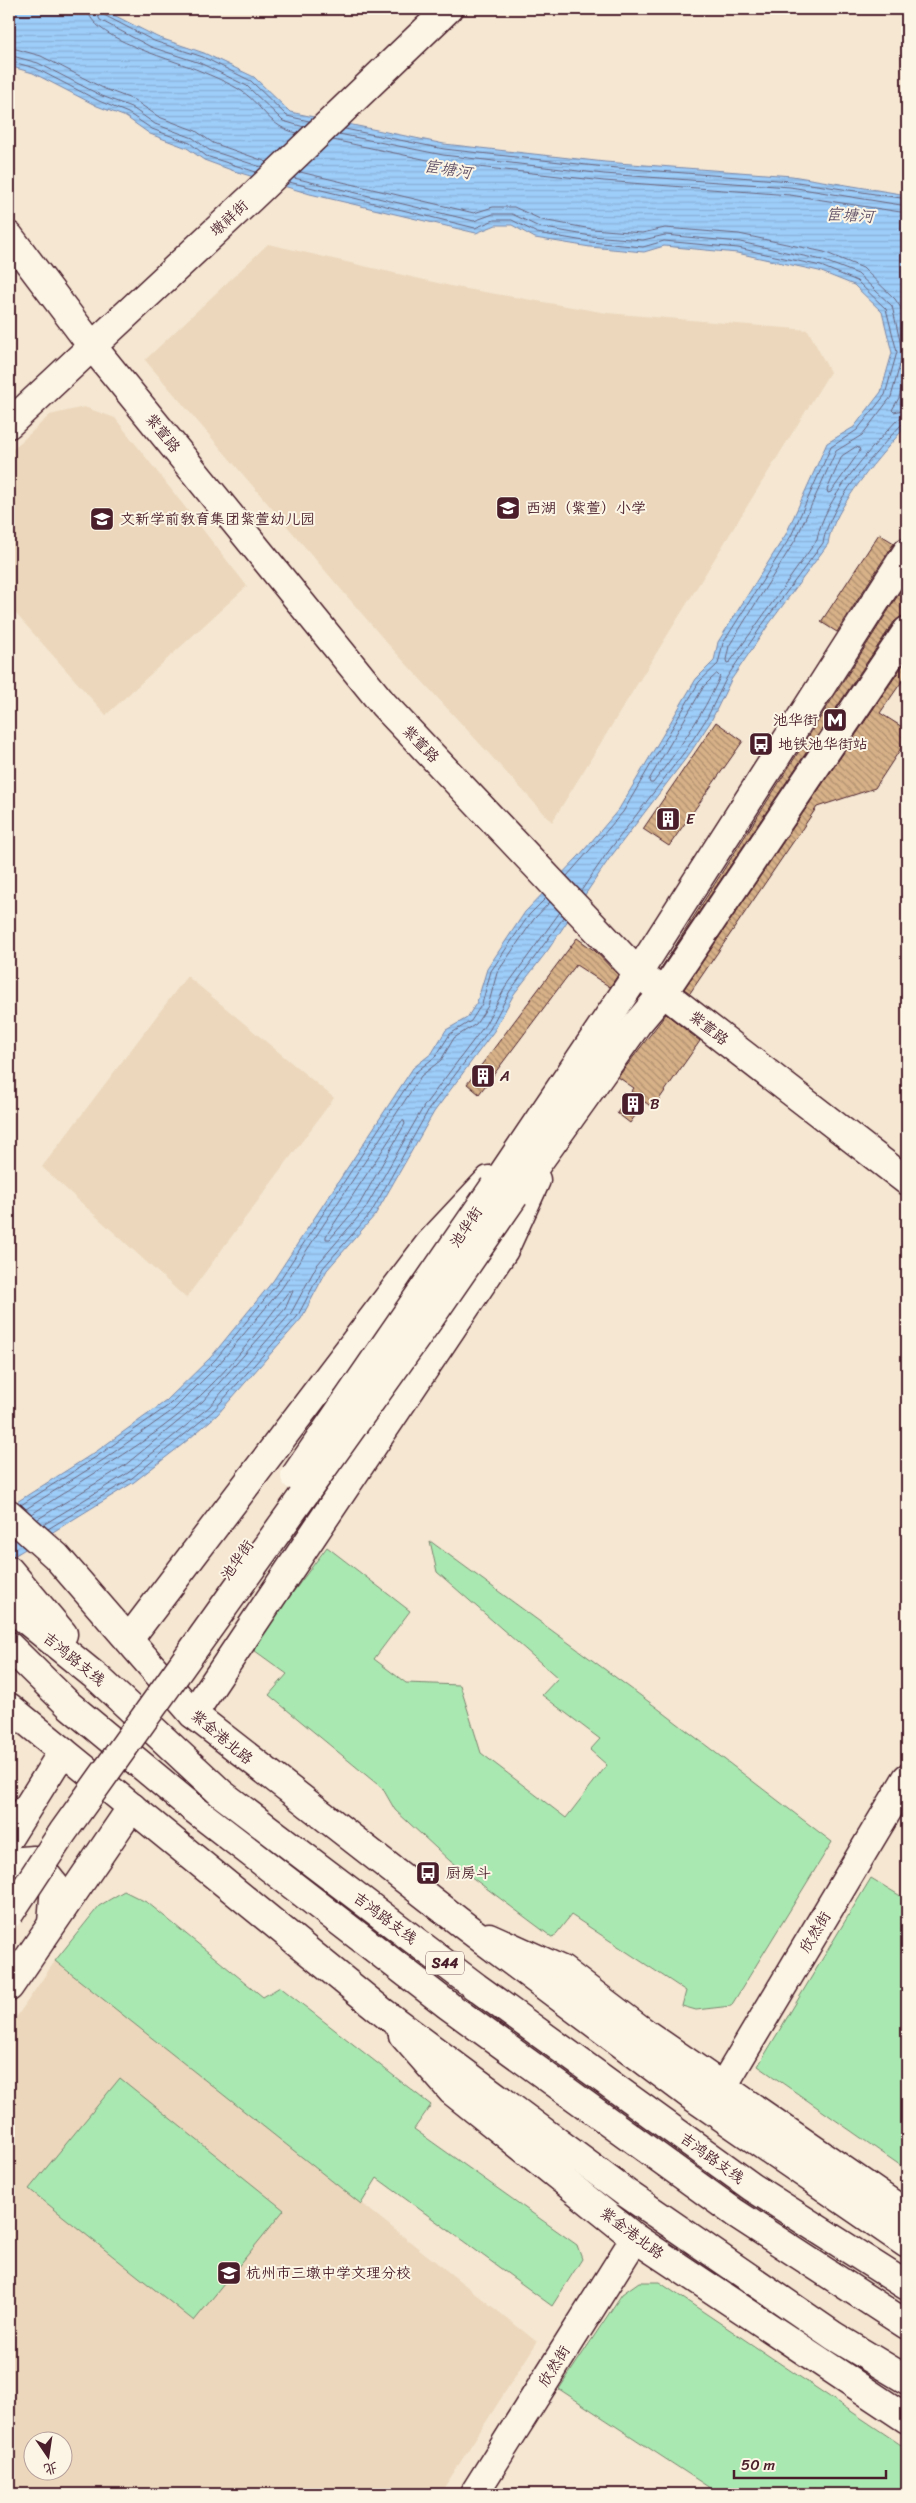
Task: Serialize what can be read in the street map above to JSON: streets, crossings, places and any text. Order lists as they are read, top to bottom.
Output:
{
  "streets": {
    "main road": [
      "墩祥街",
      "紫萱路",
      "池华街",
      "吉鸿路支线",
      "紫金港北路",
      "欣然街",
      "S44"
    ]
  },
  "crossings": [
    ["墩祥街", "紫萱路"],
    ["紫萱路", "池华街"],
    ["紫金港北路", "欣然街"]
  ],
  "water": ["宦塘河"],
  "places": {
    "school or university": ["西湖（紫萱）小学", "文新学前教育集团紫萱幼儿园", "杭州市三墩中学文理分校"],
    "metro station": ["池华街"],
    "bus stop": ["地铁池华街站", "厨房斗"],
    "building": ["E", "A", "B"]
  },
  "scale_bar": "50 m",
  "north": "bottom"
}
